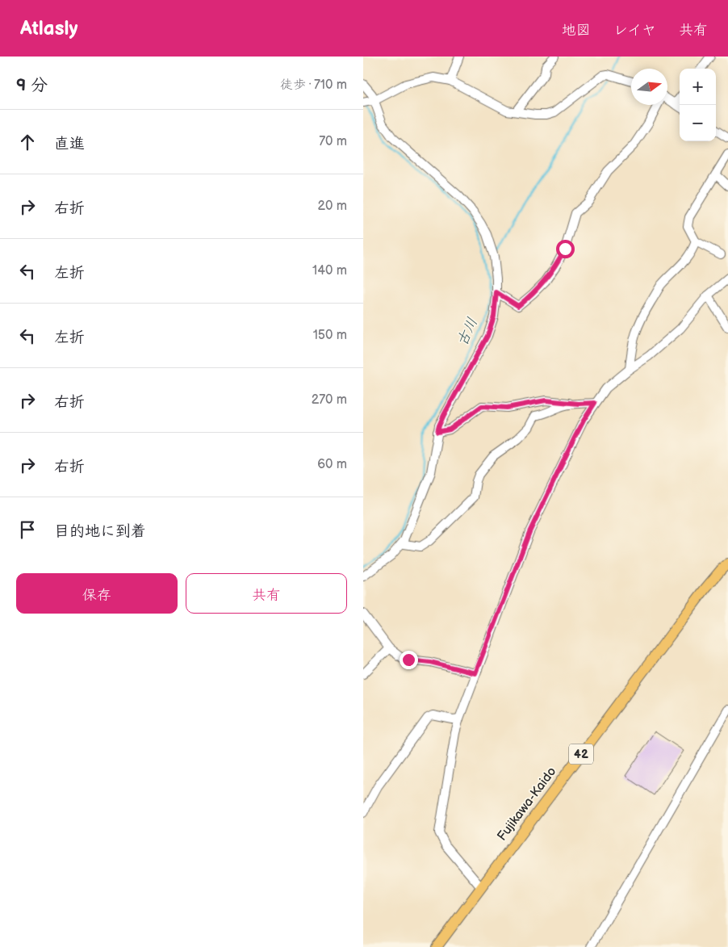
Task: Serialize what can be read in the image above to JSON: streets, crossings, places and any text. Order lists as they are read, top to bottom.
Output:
{
  "streets": {
    "main road": ["42", "Fujikawa-Kaido"]
  },
  "water": ["古川"],
  "north": "right",
  "page": {
    "header": "Atlasly",
    "nav": ["地図", "レイヤ", "共有"],
    "heading": ["9 分", "徒歩 · 710 m"],
    "map_buttons": ["+", "−"],
    "list": [
      ["直進", "70 m"],
      ["右折", "20 m"],
      ["左折", "140 m"],
      ["左折", "150 m"],
      ["右折", "270 m"],
      ["右折", "60 m"],
      "目的地に到着"
    ],
    "buttons": ["保存", "共有"]
  }
}
